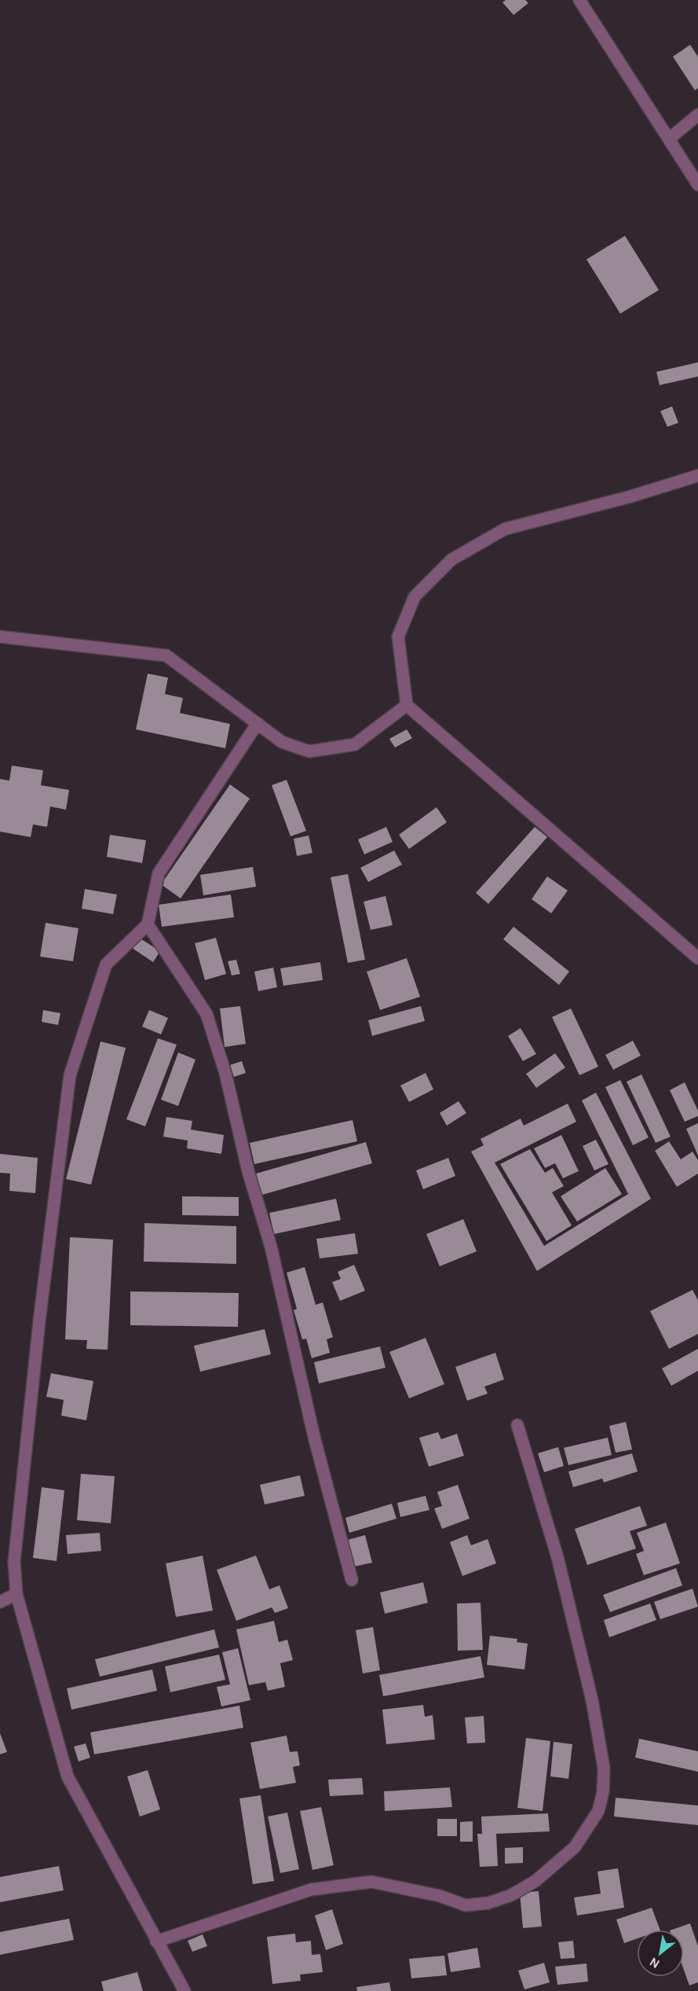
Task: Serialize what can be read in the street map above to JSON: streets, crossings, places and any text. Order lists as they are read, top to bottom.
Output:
{
  "north": "bottom left"
}
